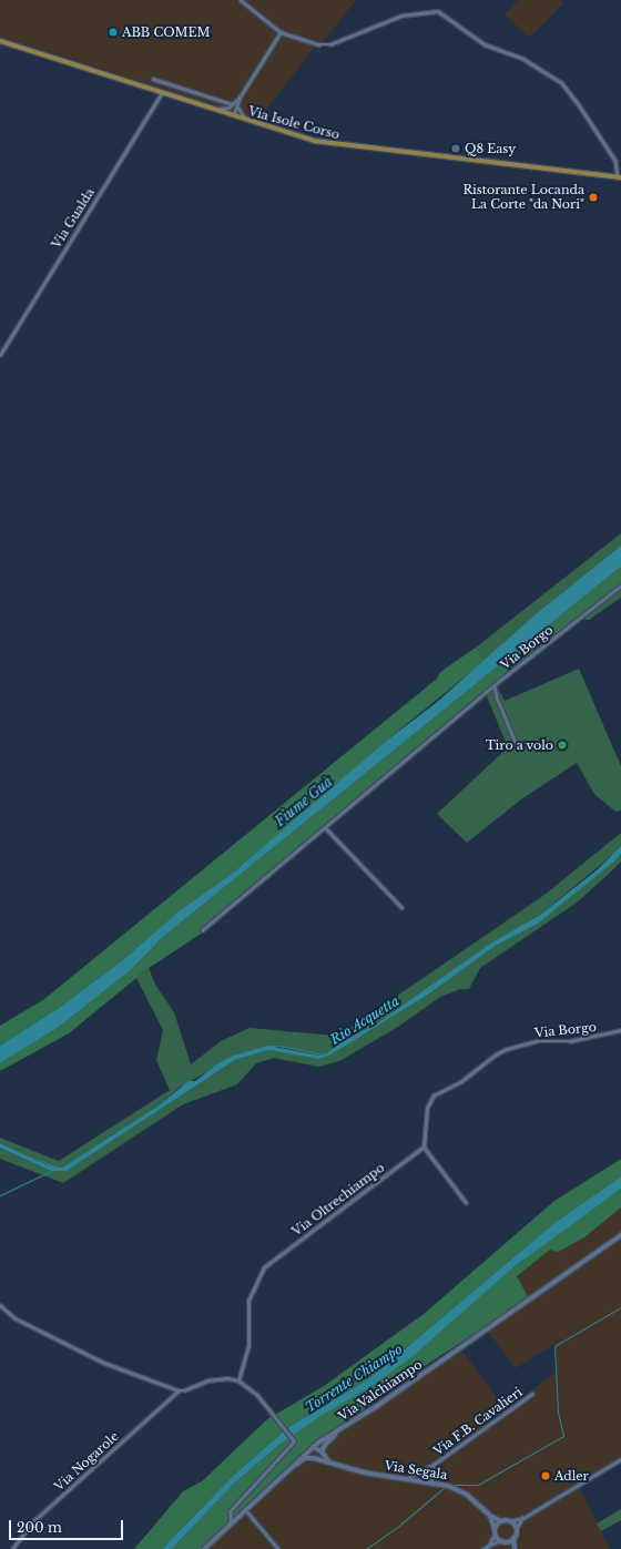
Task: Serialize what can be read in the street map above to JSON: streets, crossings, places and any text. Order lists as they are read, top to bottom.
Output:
{
  "streets": {
    "main road": ["Via Isole Corso", "Via Valchiampo", "Via Segala"],
    "street": [
      "Via Gualda",
      "Via Borgo",
      "Via Oltrechiampo",
      "Via F.B. Cavalieri",
      "Via Nogarole"
    ]
  },
  "crossings": [
    ["Via Isole Corso", "Via Gualda"],
    ["Via Borgo", "Via Oltrechiampo"],
    ["Via Oltrechiampo", "Via Nogarole"],
    ["Via F.B. Cavalieri", "Via Segala"]
  ],
  "water": ["Fiume Guà", "Rio Acquetta", "Torrente Chiampo"],
  "places": [
    "ABB COMEM",
    "Q8 Easy",
    "Ristorante Locanda La Corte \"da Nori\"",
    "Tiro a volo",
    "Adler"
  ],
  "scale_bar": "200 m"
}
